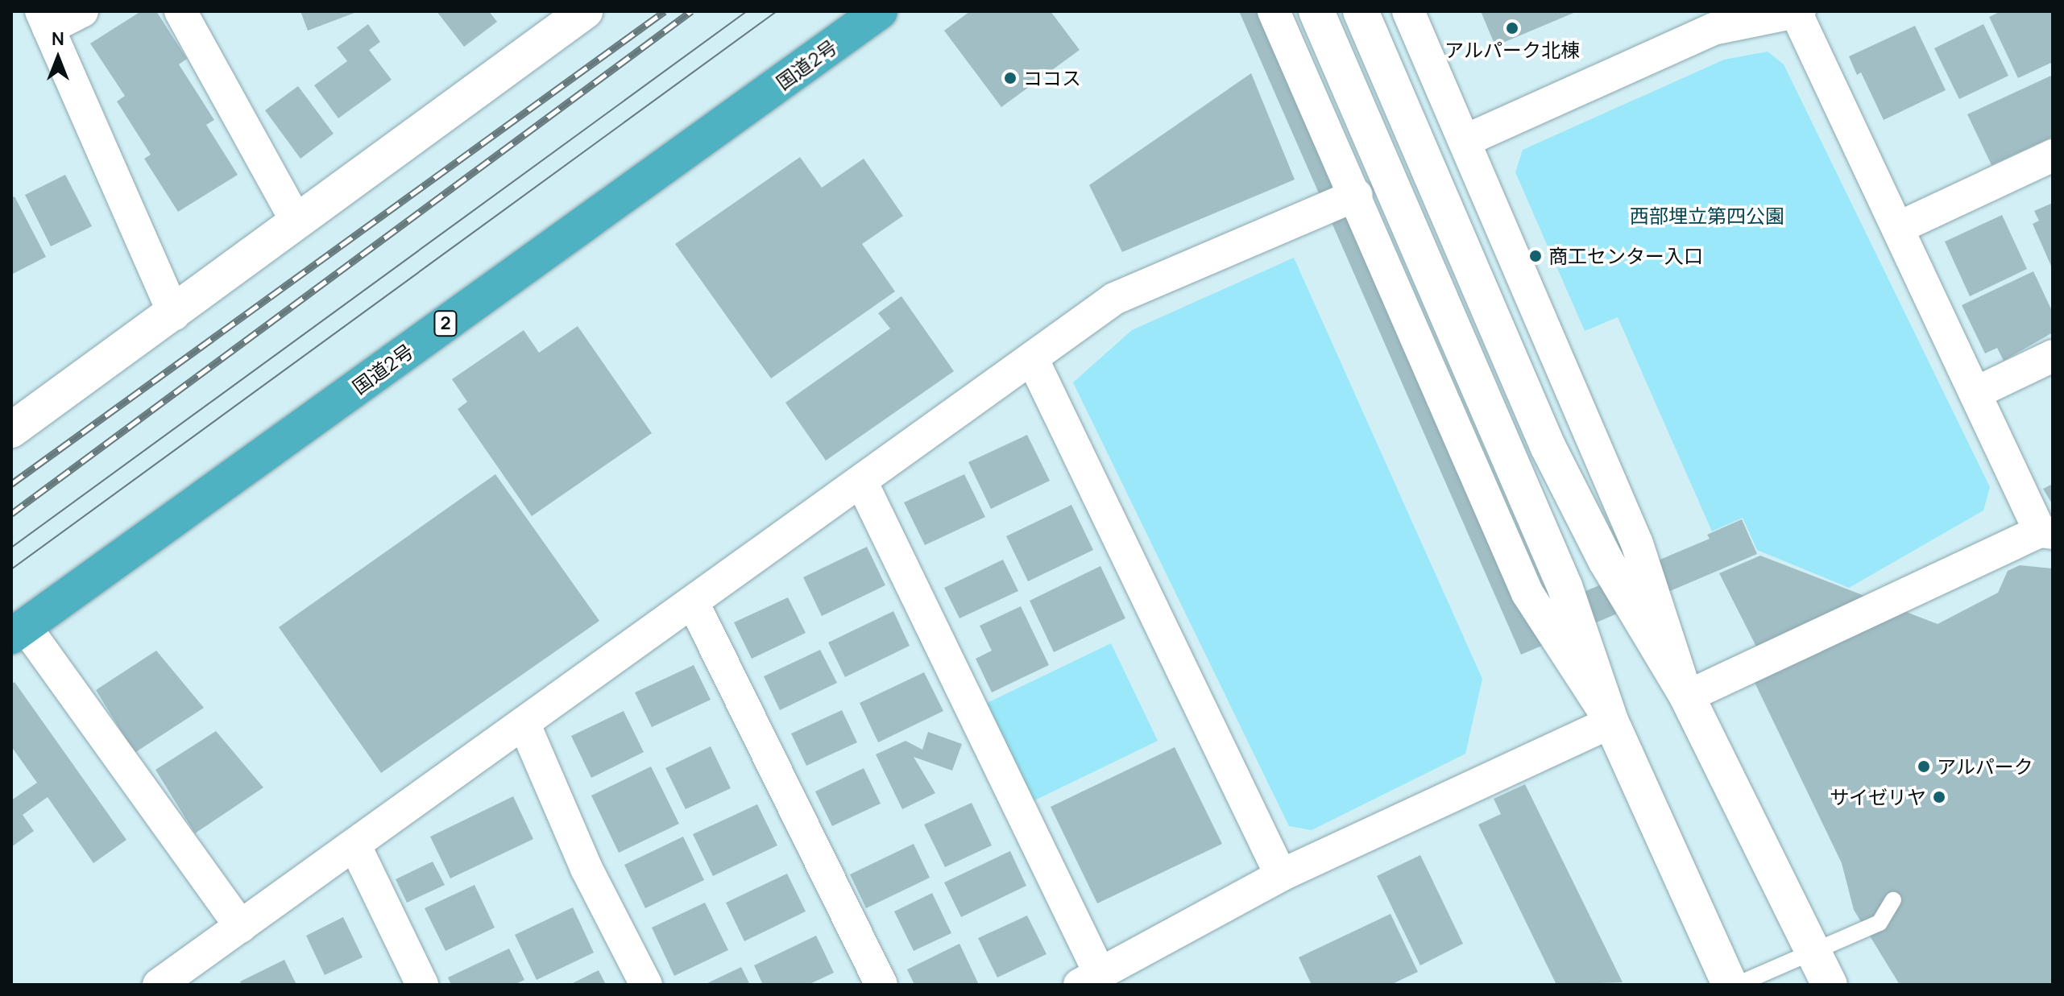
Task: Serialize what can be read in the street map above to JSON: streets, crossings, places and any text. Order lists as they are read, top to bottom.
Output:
{
  "streets": {
    "highway": ["国道2号", "2"]
  },
  "parks": ["西部埋立第四公園"],
  "places": [
    "アルパーク北棟",
    "ココス",
    "商工センター入口",
    "アルパーク",
    "サイゼリヤ"
  ],
  "north": "top"
}
